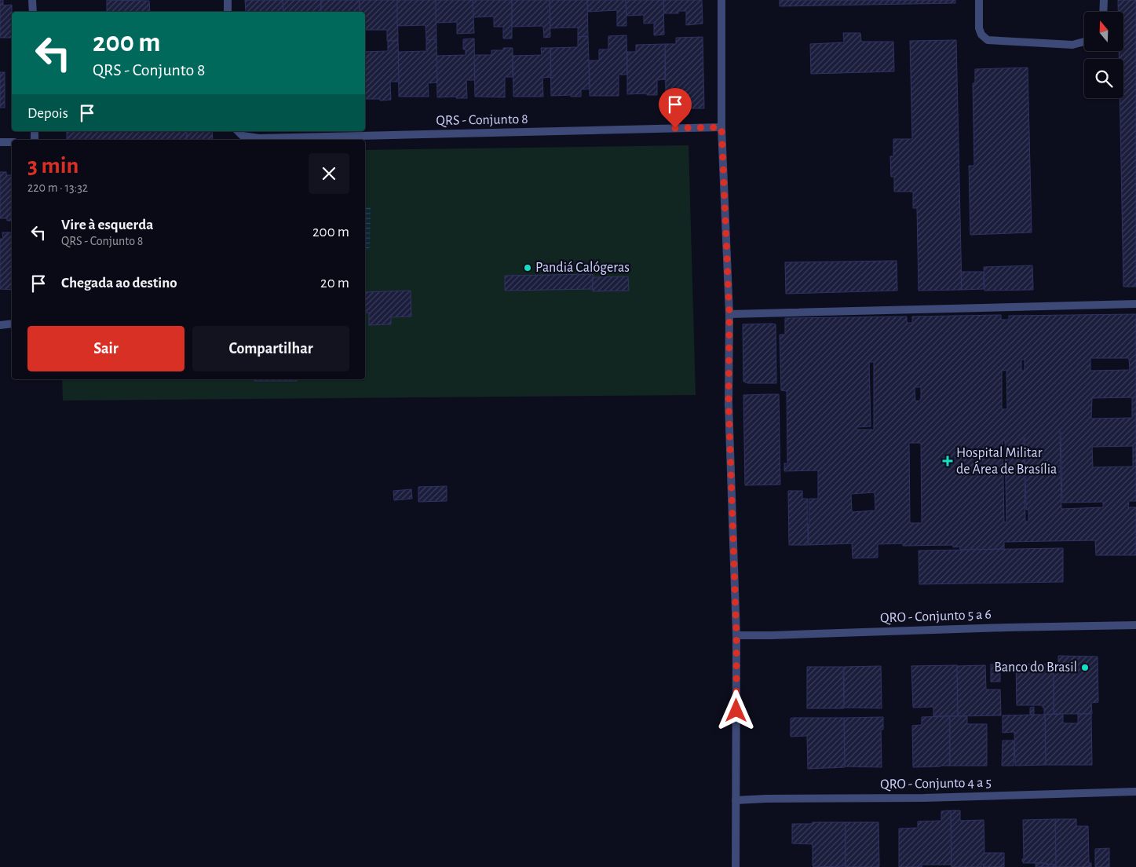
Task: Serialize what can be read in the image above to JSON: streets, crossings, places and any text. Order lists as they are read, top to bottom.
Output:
{
  "streets": {
    "street": ["QRS - Conjunto 8", "QRO - Conjunto 5 a 6", "QRO - Conjunto 4 a 5"]
  },
  "places": {
    "other": ["Pandiá Calógeras", "Banco do Brasil"],
    "health": ["Hospital Militar de Área de Brasília"]
  },
  "north": "top",
  "page": {
    "turn": ["200 m", "QRS - Conjunto 8"],
    "then": "Depois",
    "heading": ["3 min", "220 m · 13:32"],
    "list": [
      {
        "name": "Vire à esquerda",
        "note": "QRS - Conjunto 8",
        "value": "200 m"
      },
      {
        "name": "Chegada ao destino",
        "value": "20 m"
      }
    ],
    "buttons": ["Sair", "Compartilhar"]
  }
}
